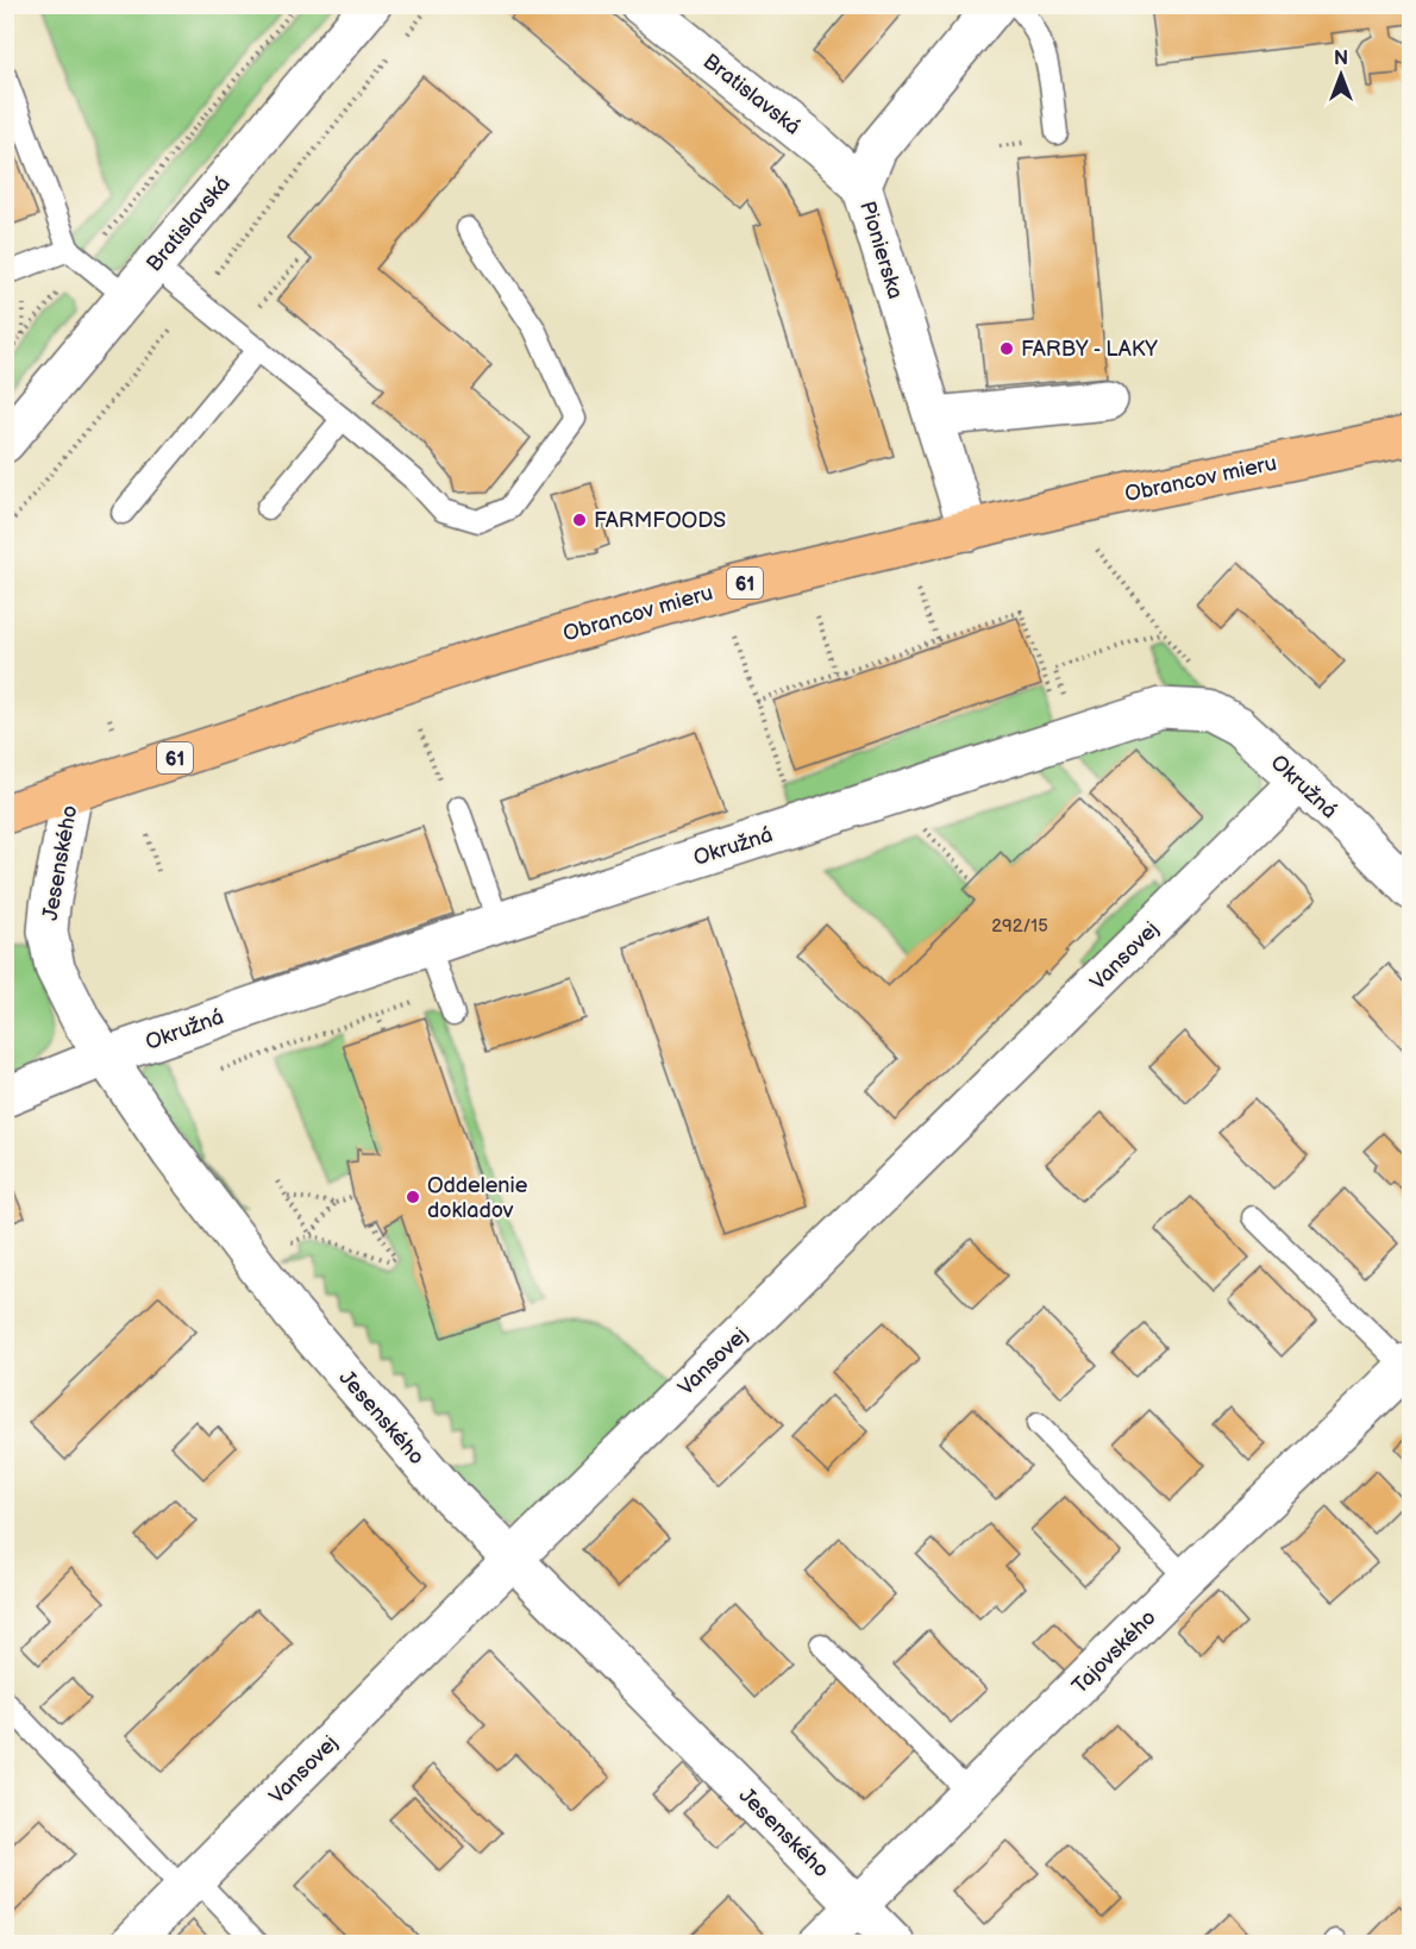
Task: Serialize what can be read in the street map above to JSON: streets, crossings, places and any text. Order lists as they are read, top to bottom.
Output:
{
  "streets": {
    "main road": ["Obrancov mieru", "61"],
    "street": [
      "Bratislavská",
      "Pionierska",
      "Okružná",
      "Jesenského",
      "Vansovej",
      "Tajovského"
    ]
  },
  "crossings": [
    ["Bratislavská", "Pionierska"],
    ["Pionierska", "Obrancov mieru"],
    ["Obrancov mieru", "Jesenského"],
    ["Okružná", "Jesenského"],
    ["Okružná", "Vansovej"],
    ["Jesenského", "Vansovej"],
    ["Jesenského", "Tajovského"]
  ],
  "places": ["FARBY - LAKY", "FARMFOODS", "Oddelenie dokladov"],
  "house_numbers": ["292/15"],
  "north": "top"
}
